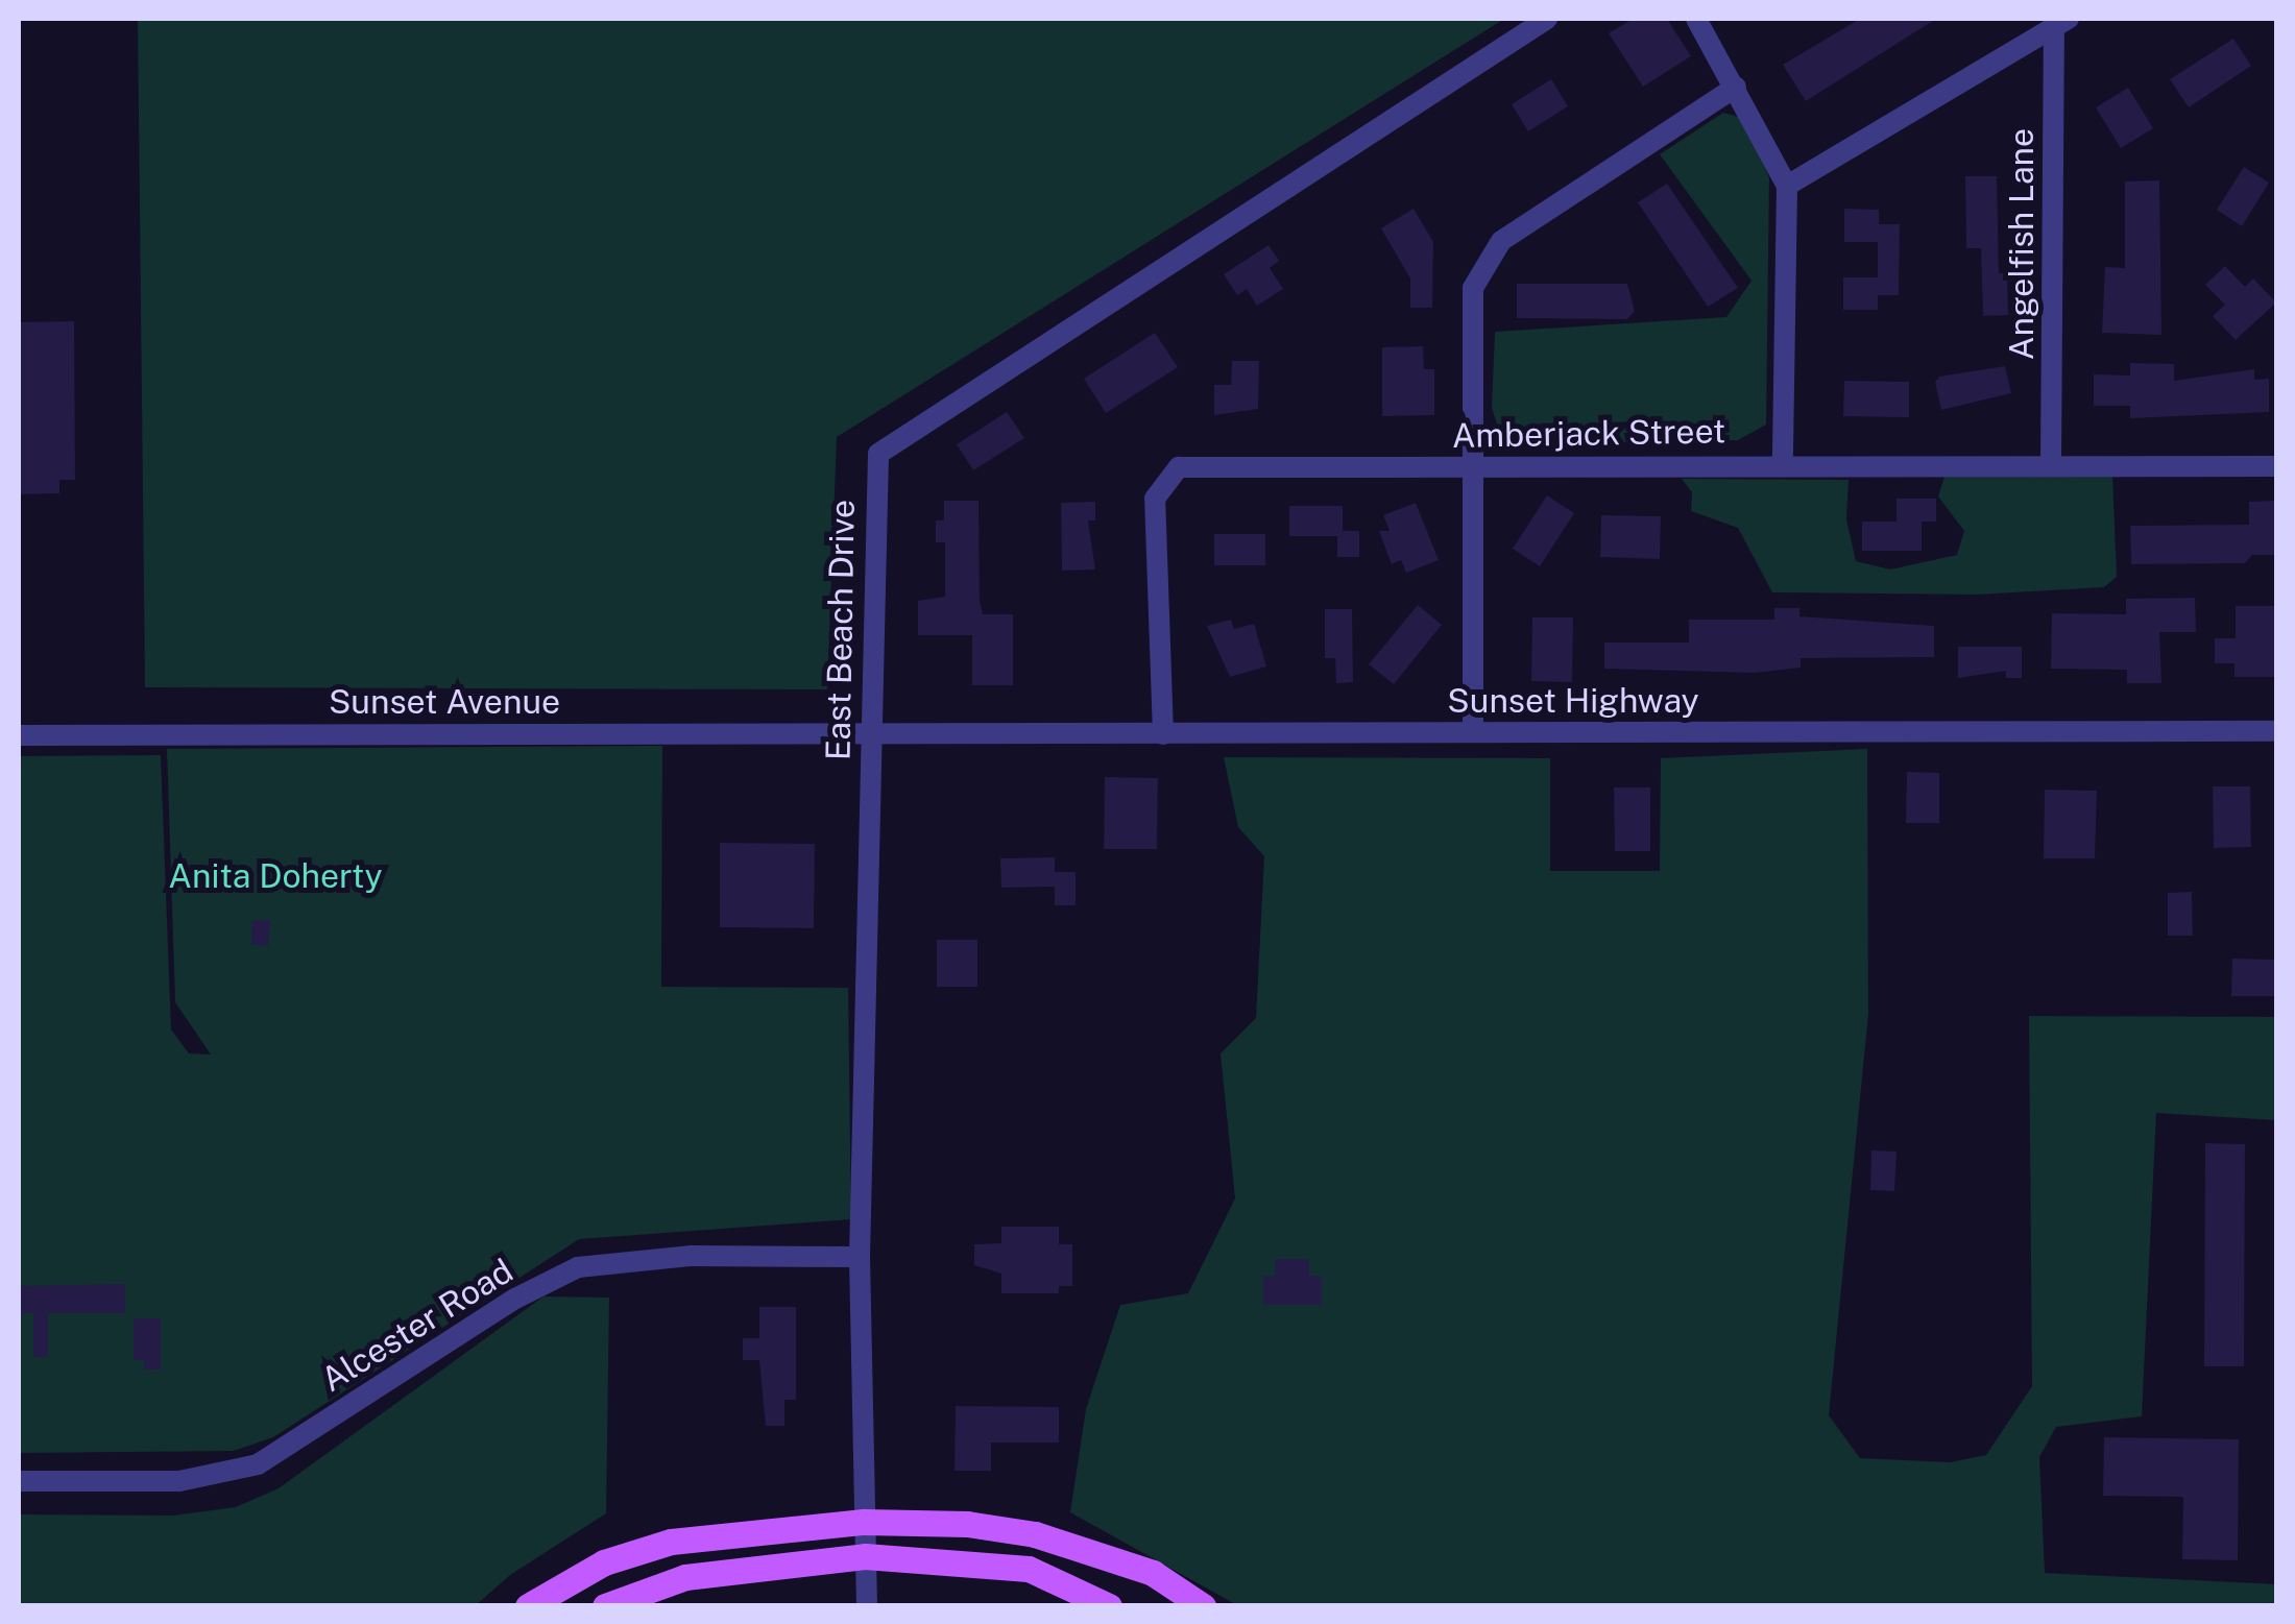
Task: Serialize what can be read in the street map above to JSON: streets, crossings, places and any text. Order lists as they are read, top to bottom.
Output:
{
  "streets": {
    "street": [
      "Angelfish Lane",
      "Amberjack Street",
      "East Beach Drive",
      "Sunset Highway",
      "Sunset Avenue",
      "Alcester Road"
    ]
  },
  "crossings": [
    ["Angelfish Lane", "Amberjack Street"],
    ["Amberjack Street", "Sunset Highway"],
    ["East Beach Drive", "Sunset Highway"],
    ["East Beach Drive", "Sunset Avenue"],
    ["East Beach Drive", "Alcester Road"],
    ["Sunset Highway", "Sunset Avenue"]
  ],
  "parks": ["Anita Doherty"]
}
